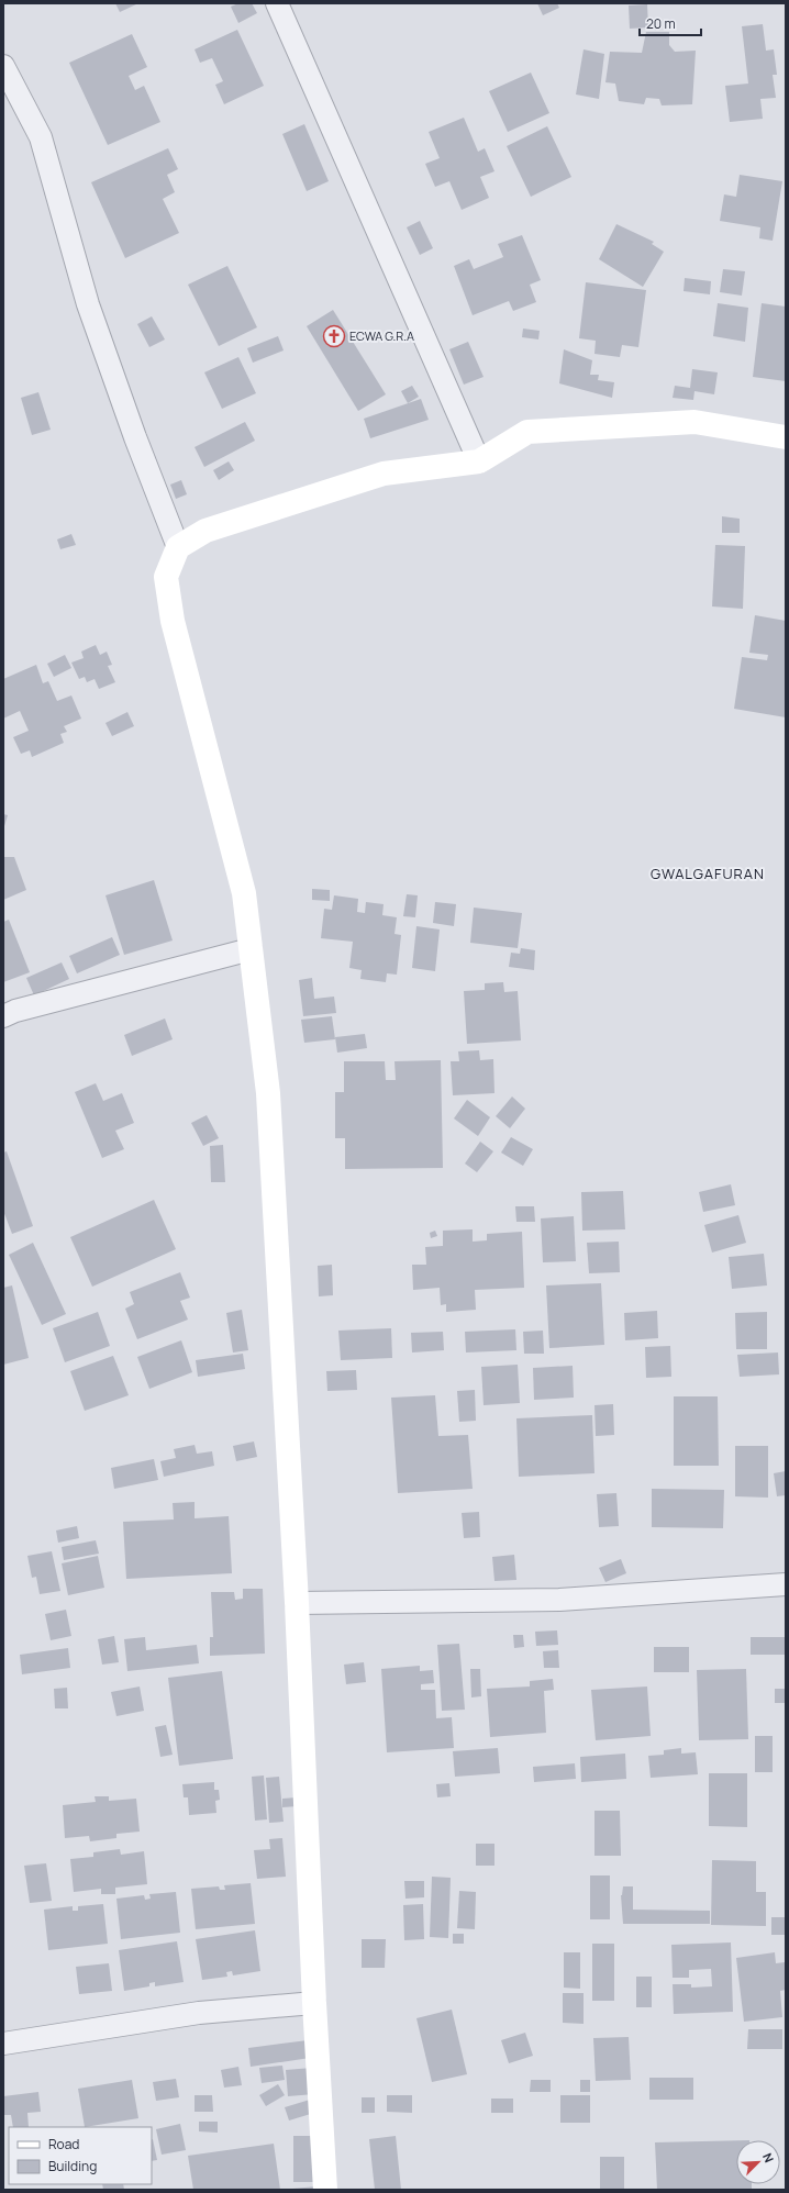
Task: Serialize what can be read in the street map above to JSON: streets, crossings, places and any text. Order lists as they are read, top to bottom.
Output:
{
  "districts": ["GWALGAFURAN"],
  "places": {
    "church": ["ECWA G.R.A"]
  },
  "legend": ["Road", "Building"],
  "scale_bar": "20 m",
  "north": "top right"
}
